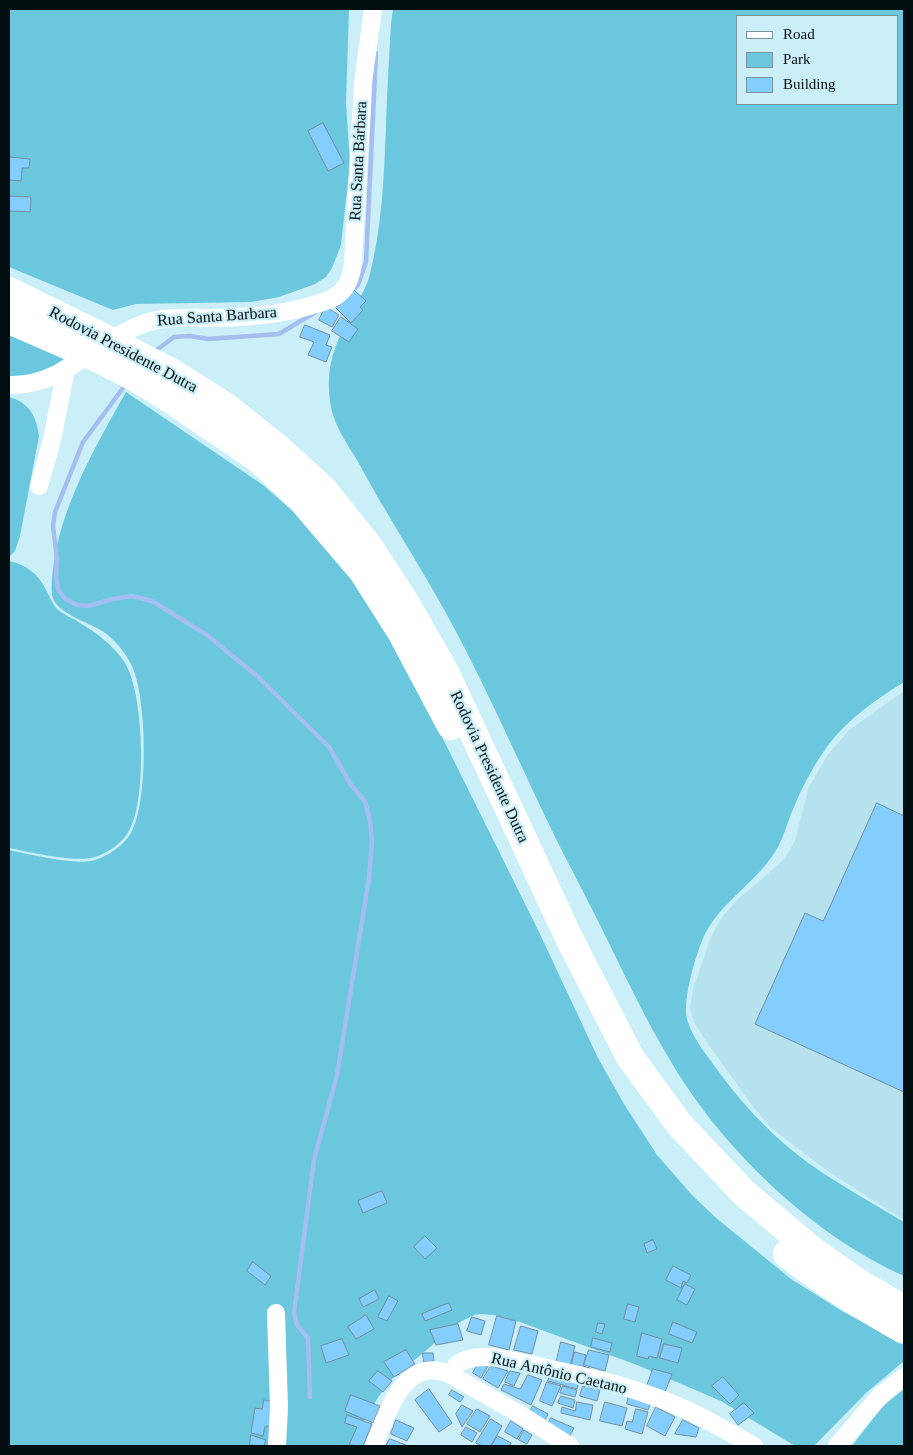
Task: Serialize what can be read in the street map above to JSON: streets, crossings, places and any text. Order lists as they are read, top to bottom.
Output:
{
  "streets": {
    "highway": ["Rodovia Presidente Dutra"],
    "street": ["Rua Santa Bárbara", "Rua Santa Barbara", "Rua Antônio Caetano"]
  },
  "crossings": [
    ["Rua Santa Bárbara", "Rua Santa Barbara"]
  ],
  "legend": ["Road", "Park", "Building"]
}
